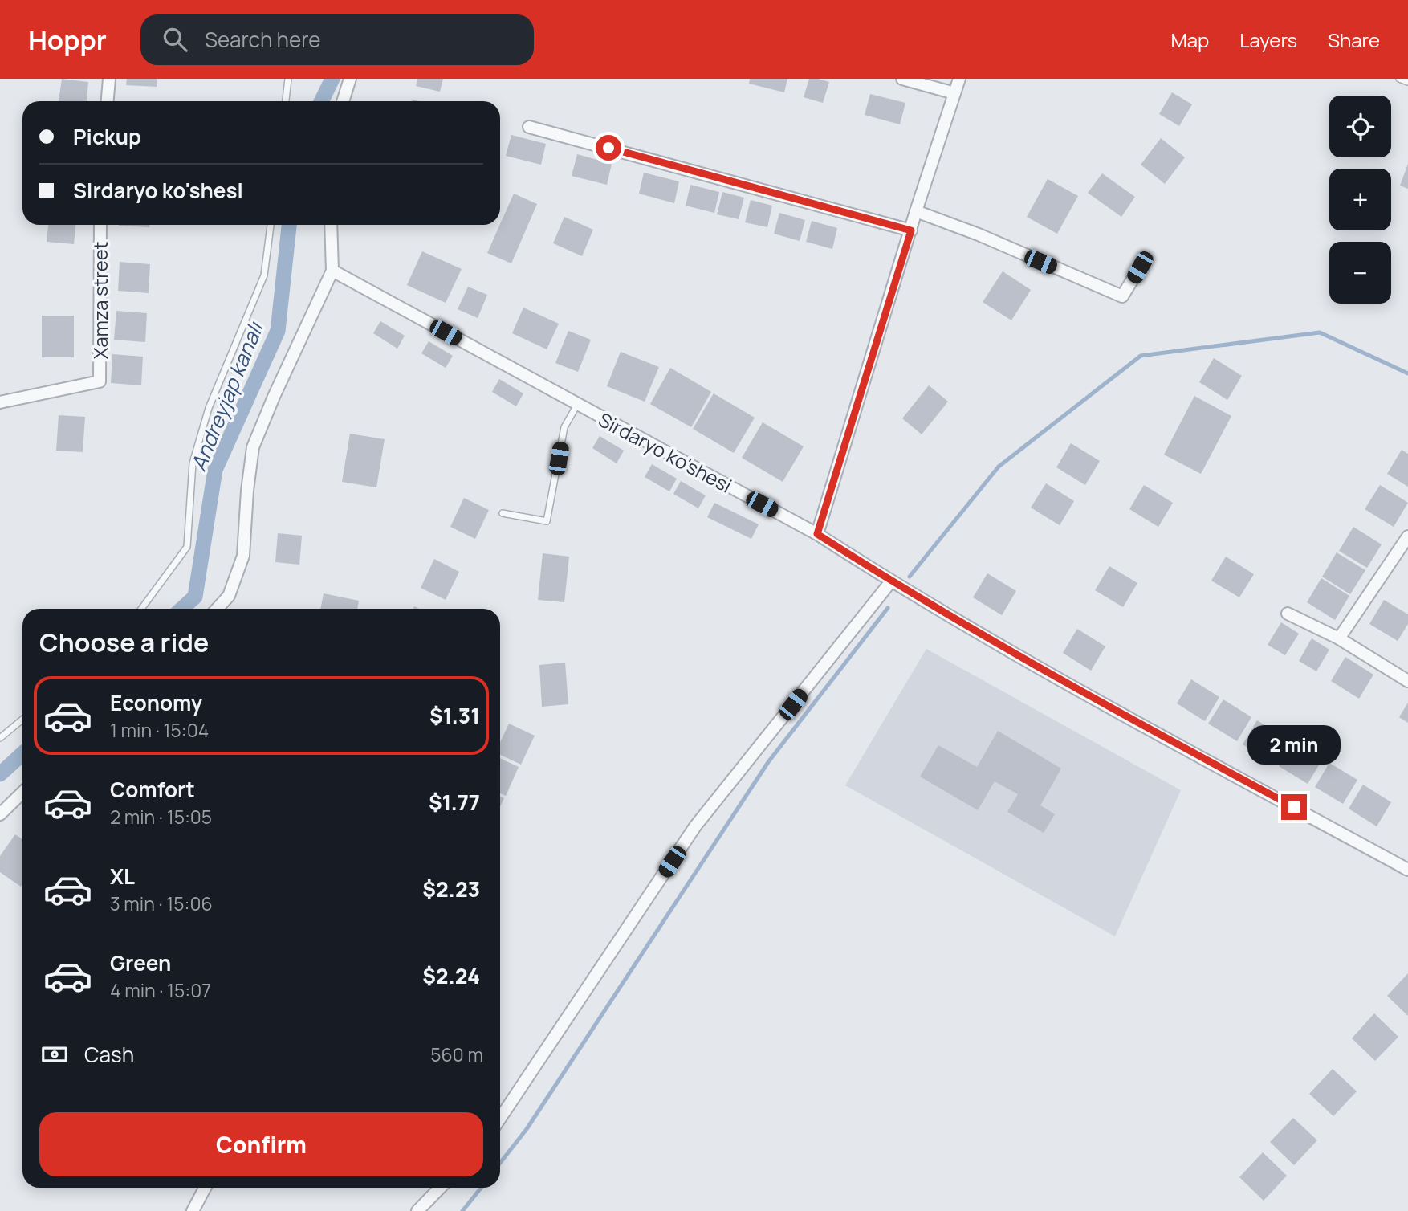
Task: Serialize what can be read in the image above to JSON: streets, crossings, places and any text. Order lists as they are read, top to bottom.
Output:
{
  "streets": {
    "street": ["Xamza street", "Sirdaryo ko'shesi"]
  },
  "water": ["Andreyjap kanalı"],
  "page": {
    "header": "Hoppr",
    "search": "Search here",
    "nav": ["Map", "Layers", "Share"],
    "map_buttons": ["+", "−"],
    "banner": ["Pickup", "Sirdaryo ko'shesi"],
    "heading": "Choose a ride",
    "list": [
      {
        "name": "Economy",
        "note": "1 min · 15:04",
        "value": "$1.31"
      },
      {
        "name": "Comfort",
        "note": "2 min · 15:05",
        "value": "$1.77"
      },
      {
        "name": "XL",
        "note": "3 min · 15:06",
        "value": "$2.23"
      },
      {
        "name": "Green",
        "note": "4 min · 15:07",
        "value": "$2.24"
      }
    ],
    "bubble": "2 min",
    "pay": ["Cash", "560 m"],
    "buttons": "Confirm"
  }
}
